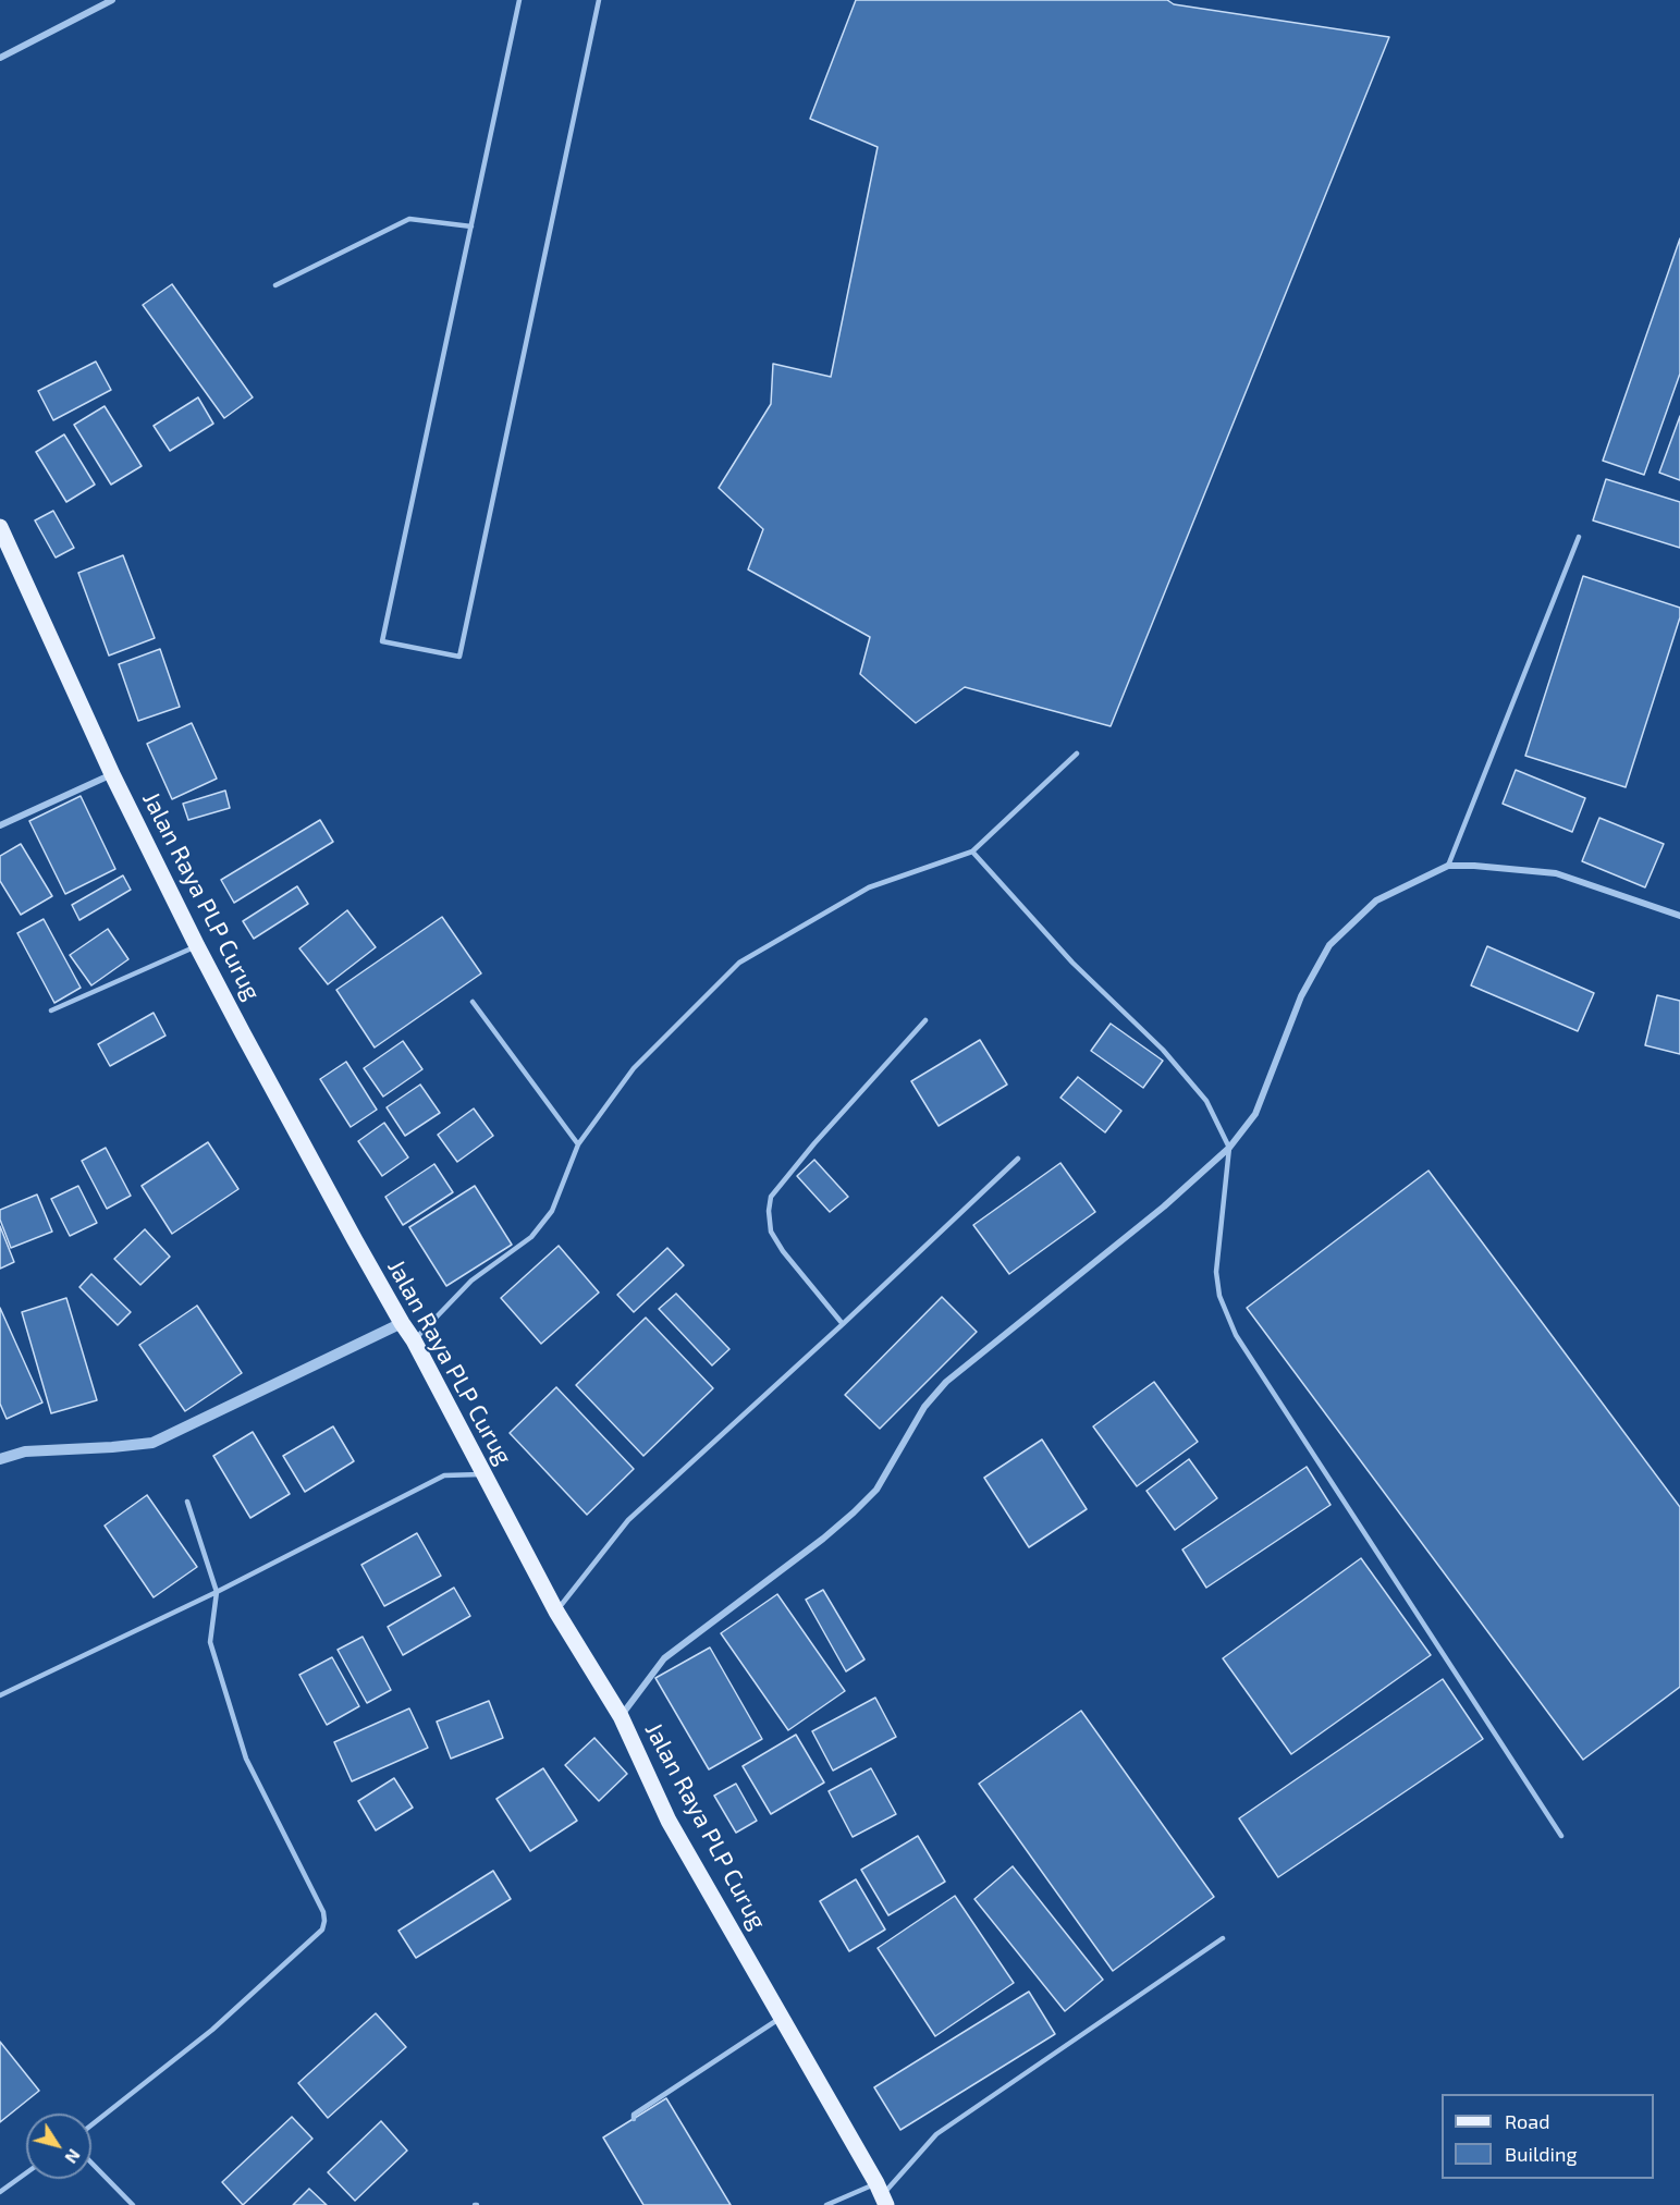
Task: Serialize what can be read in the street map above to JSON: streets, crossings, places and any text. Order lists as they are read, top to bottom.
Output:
{
  "streets": {
    "main road": ["Jalan Raya PLP Curug"]
  },
  "legend": ["Road", "Building"],
  "north": "bottom right"
}
